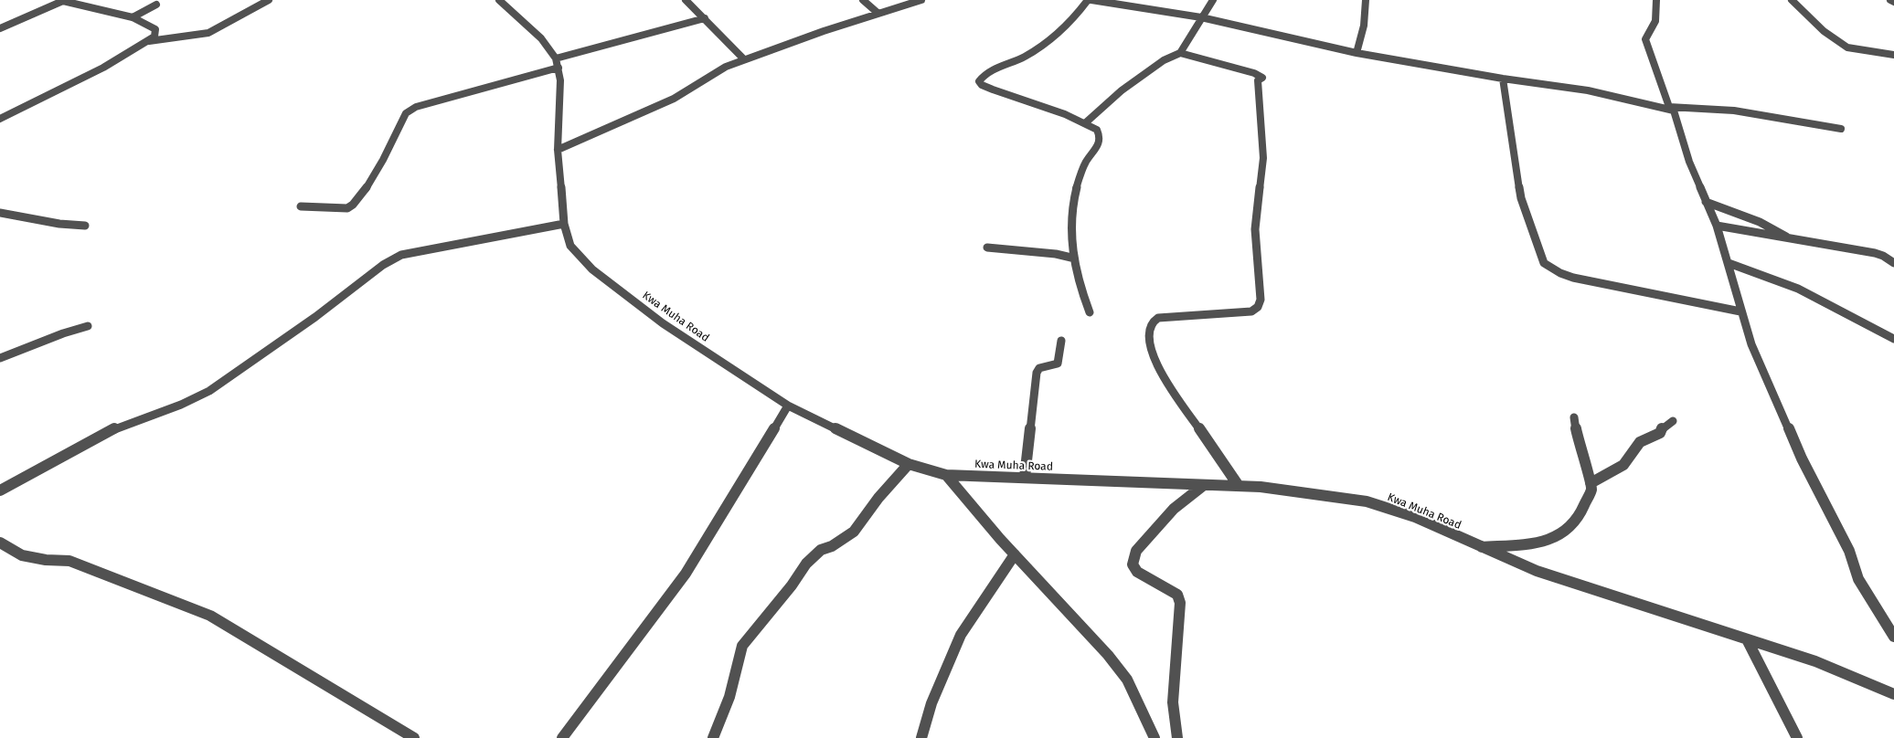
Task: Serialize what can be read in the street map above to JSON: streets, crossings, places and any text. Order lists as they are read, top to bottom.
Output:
{
  "streets": {
    "street": ["Kwa Muha Road"]
  }
}
